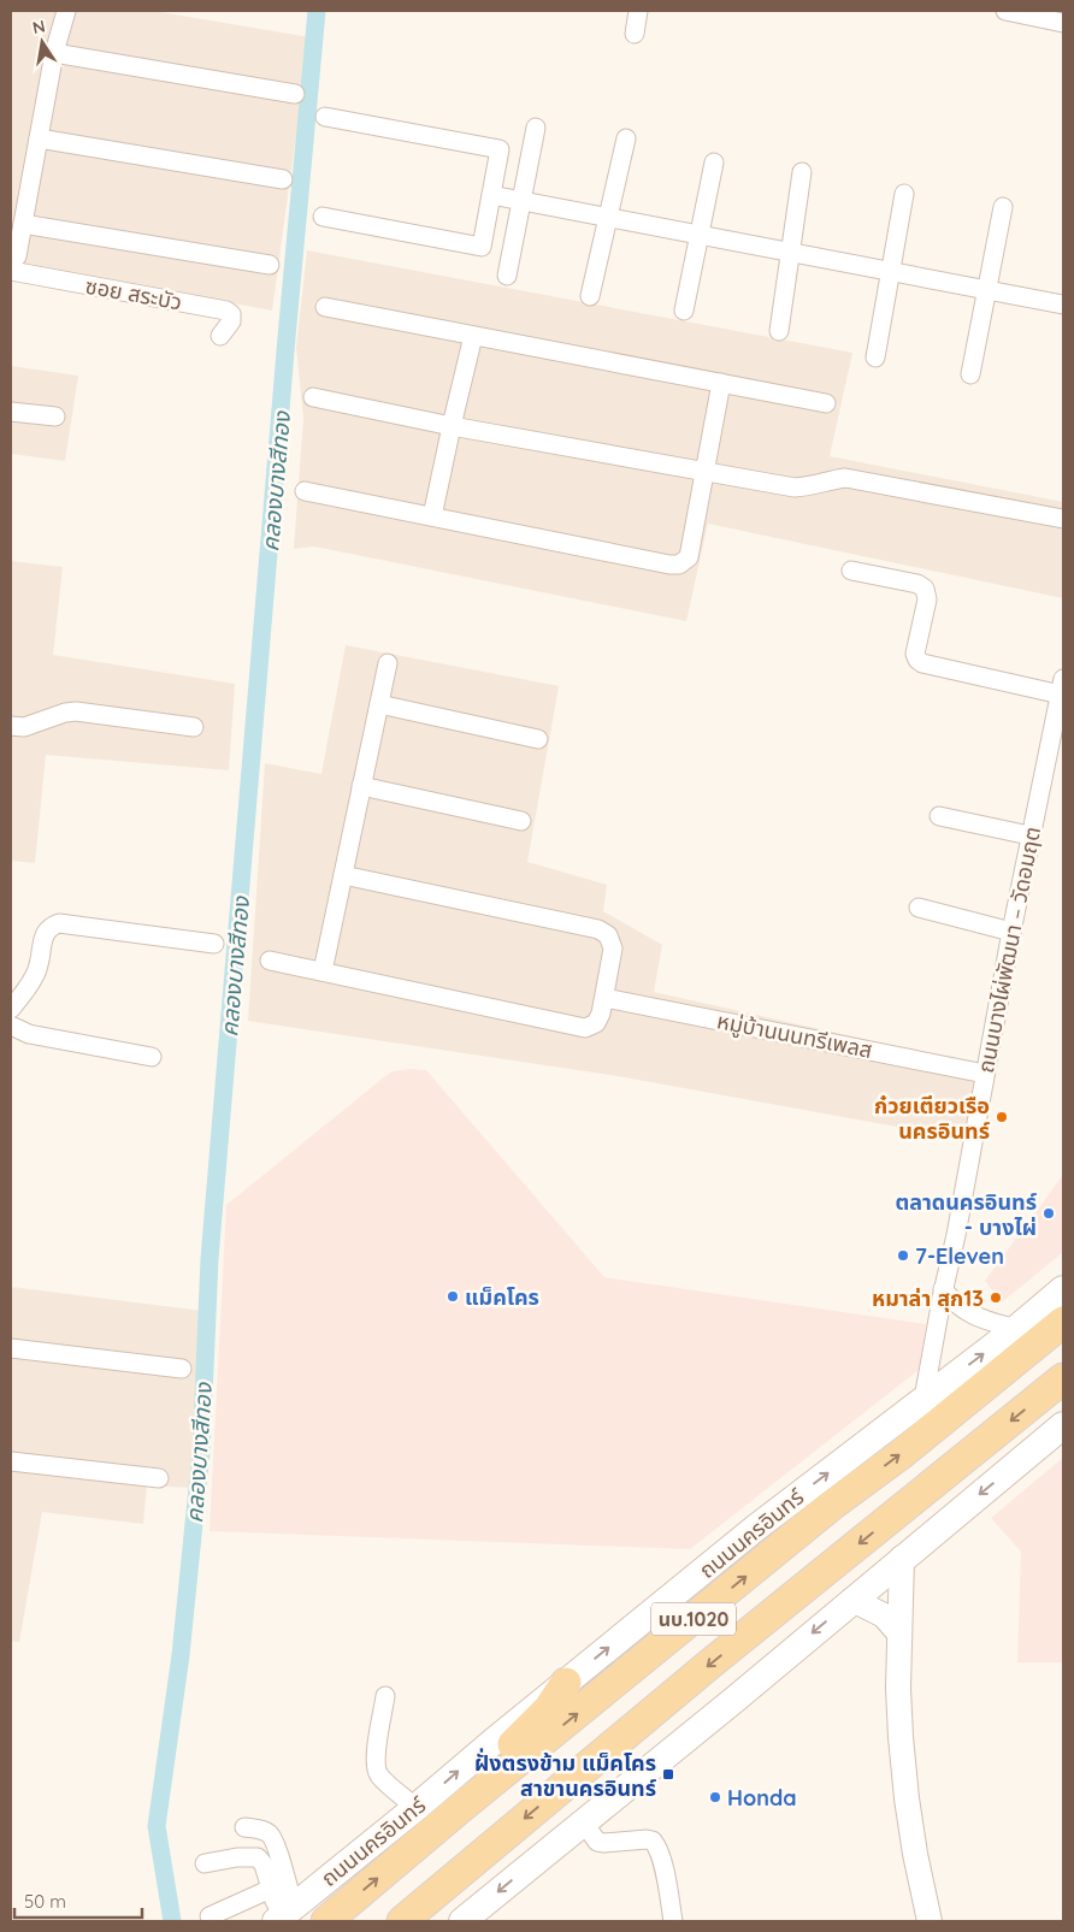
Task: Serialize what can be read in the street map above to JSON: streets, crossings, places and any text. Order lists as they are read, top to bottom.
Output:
{
  "streets": {
    "main road": ["ถนนนครอินทร์", "นบ.1020"],
    "street": ["ซอย สระบัว", "ถนนบางไผ่พัฒนา – วัดอมฤต", "หมู่บ้านนนทรีเพลส"]
  },
  "crossings": [
    ["ถนนบางไผ่พัฒนา – วัดอมฤต", "หมู่บ้านนนทรีเพลส"],
    ["ถนนบางไผ่พัฒนา – วัดอมฤต", "ถนนนครอินทร์"]
  ],
  "water": ["คลองบางสีทอง"],
  "places": {
    "other": [
      "ก๋วยเตียวเรือ นครอินทร์",
      "ตลาดนครอินทร์ - บางไผ่",
      "7-Eleven",
      "แม็คโคร",
      "หมาล่า สุก13",
      "Honda"
    ],
    "transit": ["ฝั่งตรงข้าม แม็คโคร สาขานครอินทร์"]
  },
  "scale_bar": "50 m",
  "north": "top"
}
